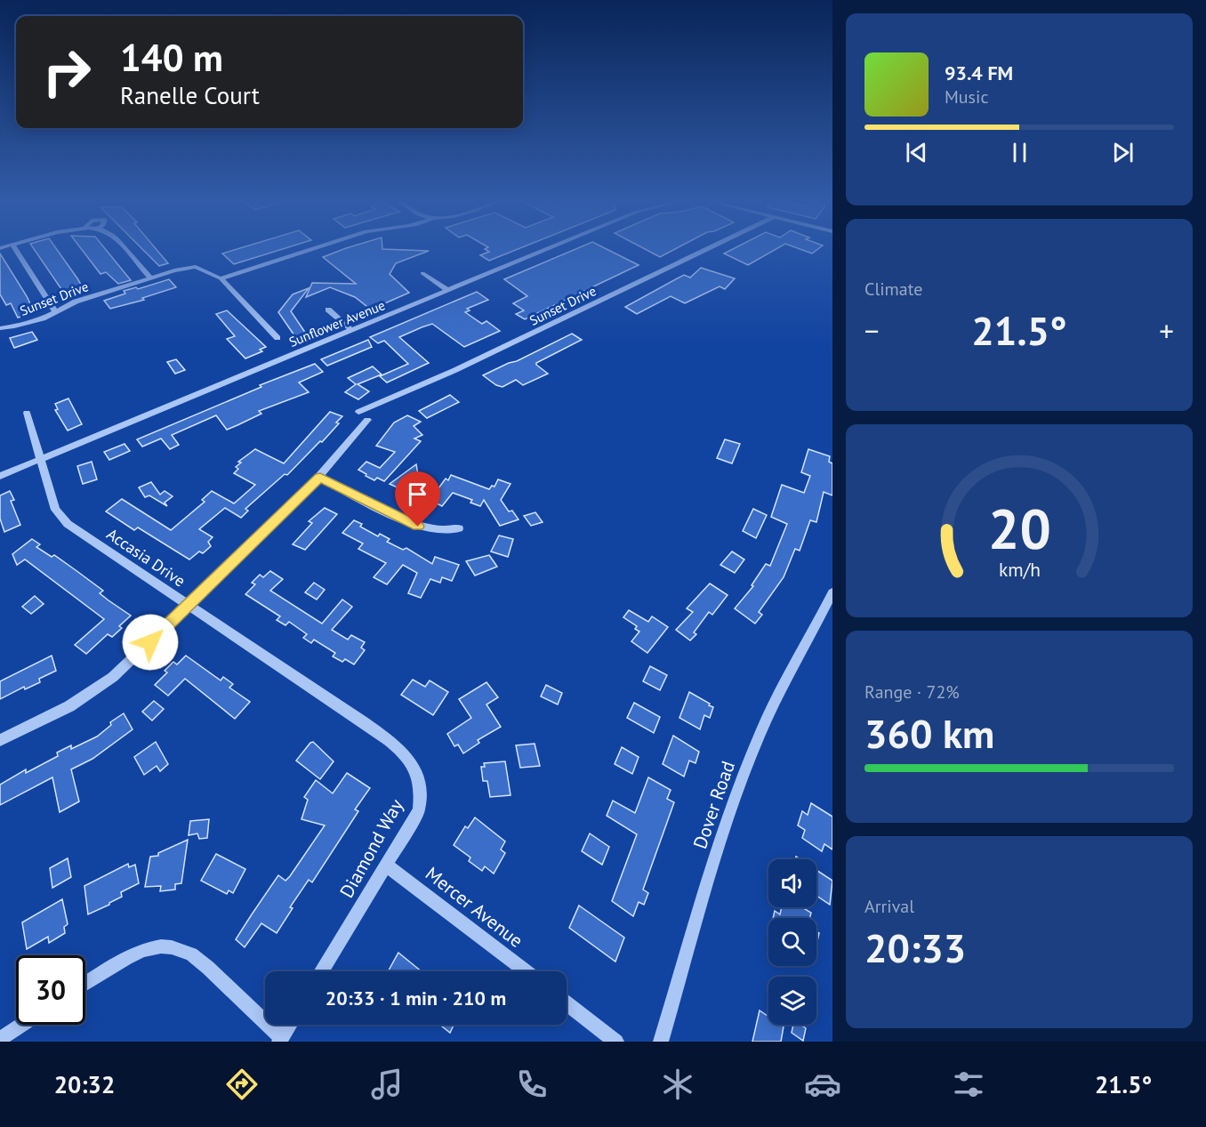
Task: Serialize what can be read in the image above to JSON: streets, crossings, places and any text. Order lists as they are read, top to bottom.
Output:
{
  "streets": {
    "street": [
      "Sunset Drive",
      "Sunflower Avenue",
      "Accasia Drive",
      "Dover Road",
      "Diamond Way",
      "Mercer Avenue"
    ]
  },
  "crossings": [
    ["Sunflower Avenue", "Accasia Drive"],
    ["Accasia Drive", "Diamond Way"],
    ["Diamond Way", "Mercer Avenue"]
  ],
  "page": {
    "turn": ["140 m", "Ranelle Court"],
    "song": ["93.4 FM", "Music"],
    "tile": [
      "Climate",
      ["Range · 72%", "360 km"],
      ["Arrival", "20:33"]
    ],
    "heat": ["−", "21.5°", "+"],
    "limit": "30",
    "trip": "20:33 · 1 min · 210 m",
    "tabs": ["20:32", "21.5°"],
    "gauge": ["20", "km/h"]
  }
}
